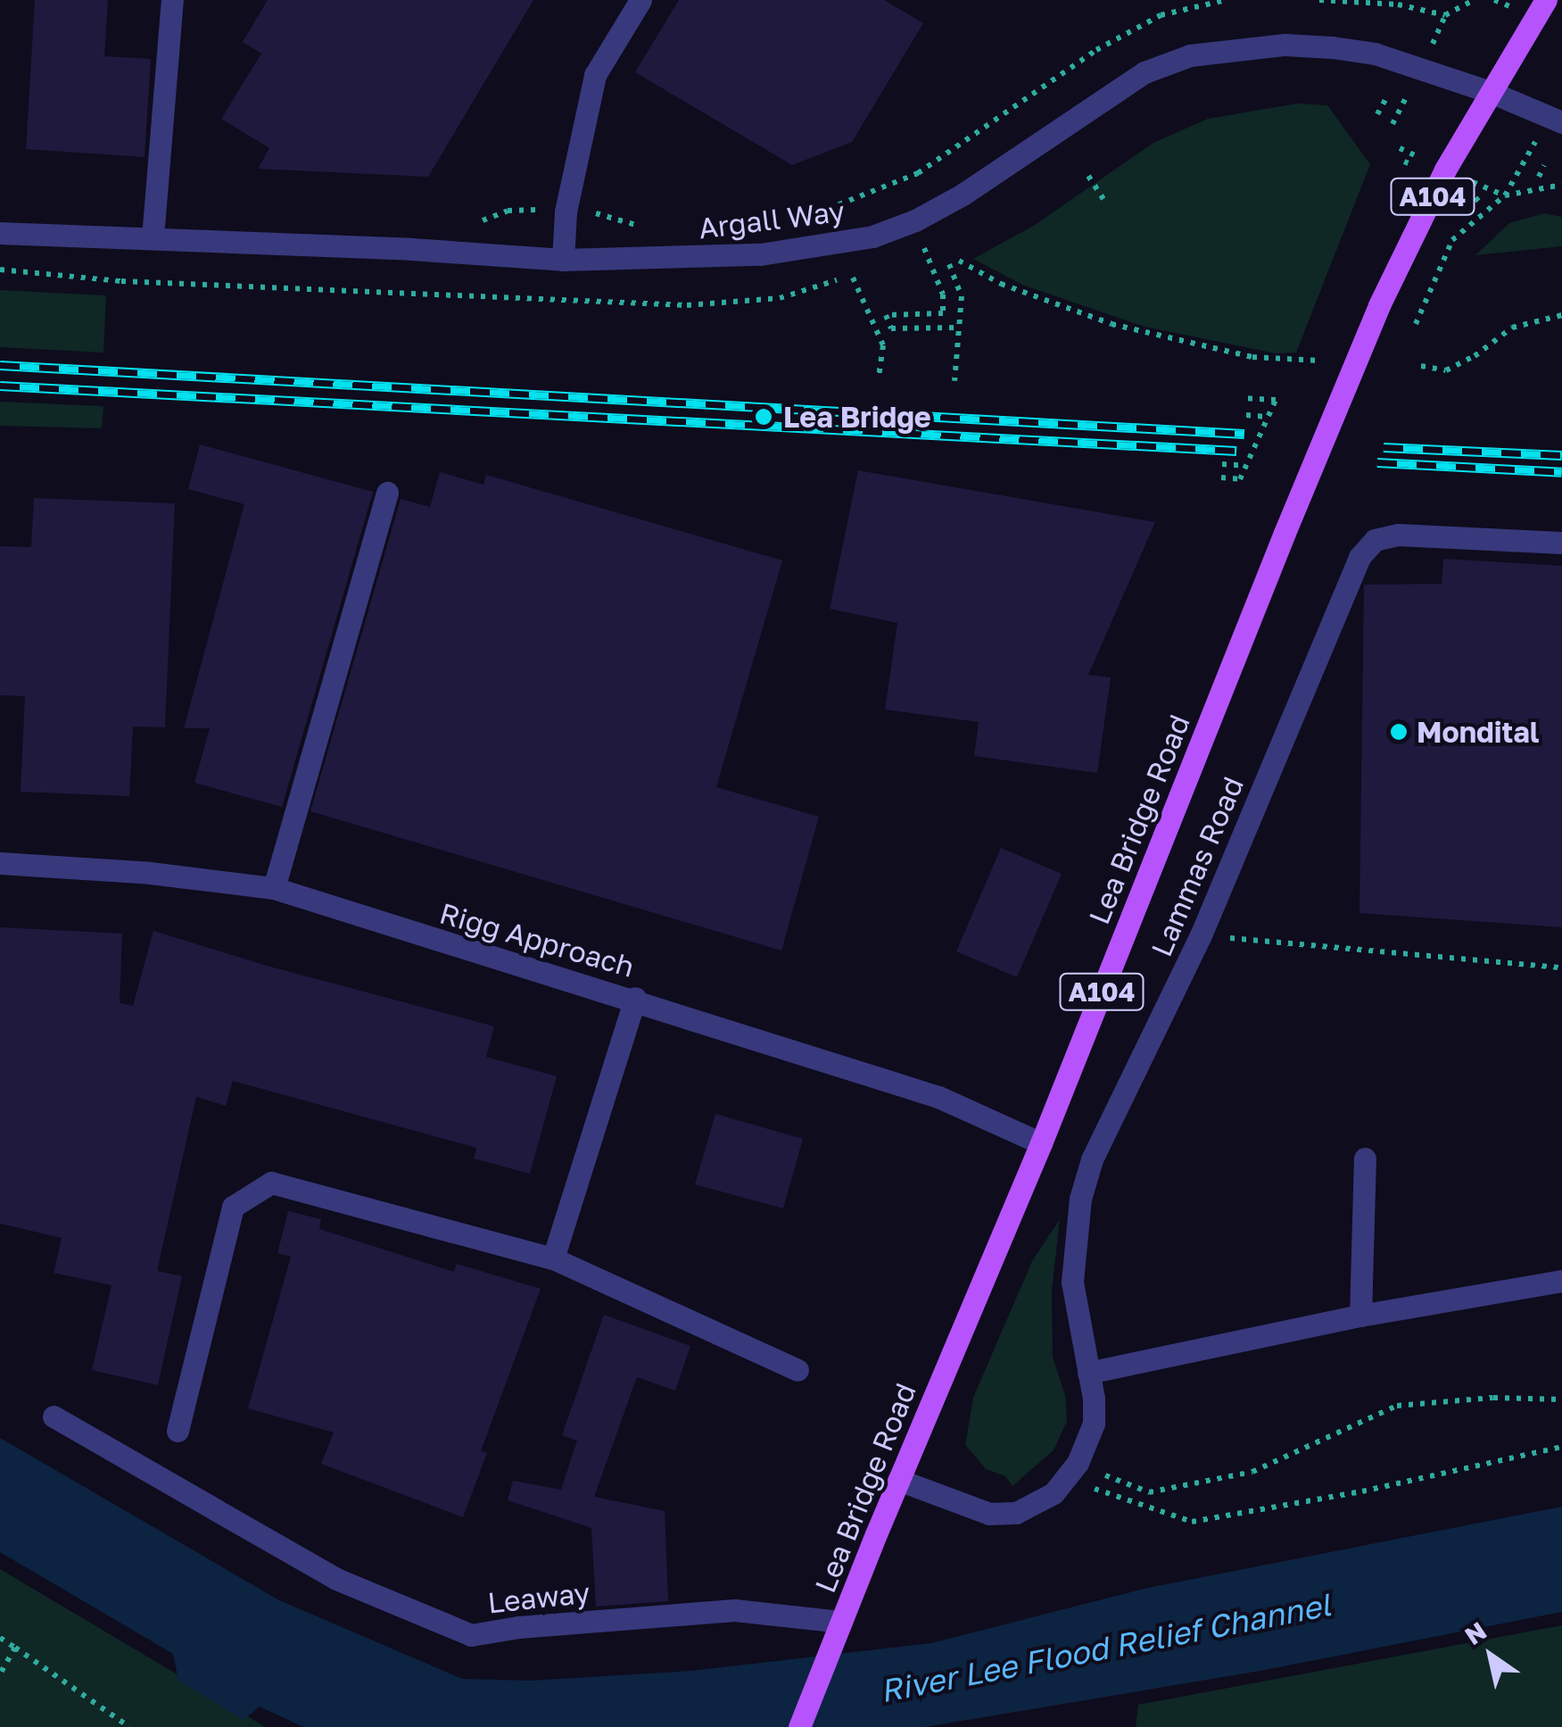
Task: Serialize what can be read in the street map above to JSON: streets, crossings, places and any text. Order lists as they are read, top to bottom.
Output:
{
  "streets": {
    "main road": ["A104", "Lea Bridge Road"],
    "street": [
      "Argall Way",
      "Lammas Road",
      "Rigg Approach",
      "Leaway"
    ]
  },
  "crossings": [
    ["Argall Way", "Lea Bridge Road"],
    ["Lea Bridge Road", "Lammas Road"],
    ["Lea Bridge Road", "Rigg Approach"],
    ["Lea Bridge Road", "Leaway"]
  ],
  "water": ["River Lee Flood Relief Channel"],
  "places": ["Lea Bridge", "Mondital"],
  "north": "top left"
}
